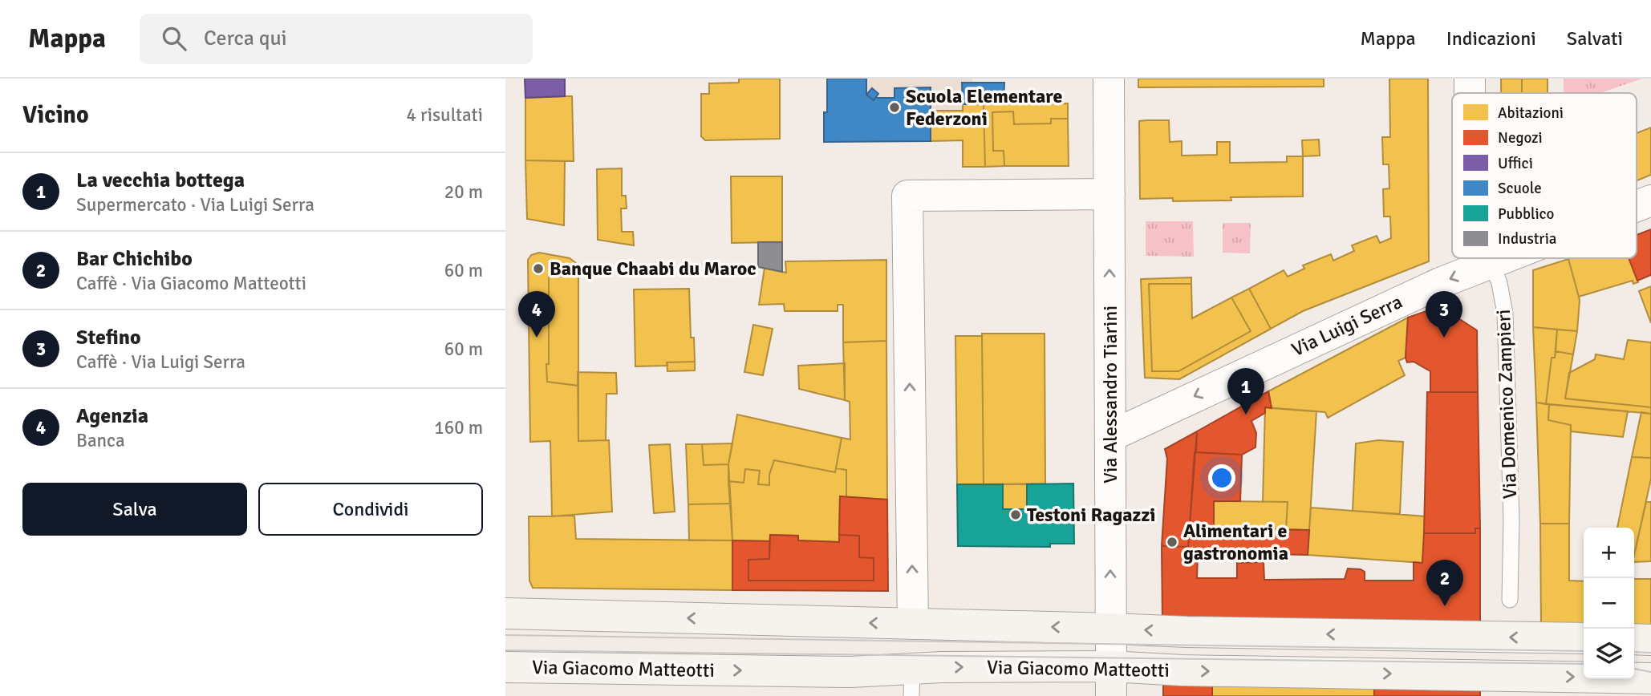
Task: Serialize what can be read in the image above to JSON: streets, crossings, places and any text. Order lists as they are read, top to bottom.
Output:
{
  "streets": {
    "main road": ["Via Giacomo Matteotti"],
    "street": ["Via Luigi Serra", "Via Alessandro Tiarini", "Via Domenico Zampieri"]
  },
  "crossings": [
    ["Via Luigi Serra", "Via Alessandro Tiarini"],
    ["Via Luigi Serra", "Via Domenico Zampieri"],
    ["Via Alessandro Tiarini", "Via Giacomo Matteotti"]
  ],
  "one_way": ["Via Luigi Serra", "Via Alessandro Tiarini"],
  "places": [
    "Scuola Elementare Federzoni",
    "Banque Chaabi du Maroc",
    "Testoni Ragazzi",
    "Alimentari e gastronomia"
  ],
  "legend": [
    "Abitazioni",
    "Negozi",
    "Uffici",
    "Scuole",
    "Pubblico",
    "Industria"
  ],
  "page": {
    "header": "Mappa",
    "search": "Cerca qui",
    "nav": ["Mappa", "Indicazioni", "Salvati"],
    "heading": ["Vicino", "4 risultati"],
    "list": [
      {
        "mark": "1",
        "name": "La vecchia bottega",
        "note": "Supermercato · Via Luigi Serra",
        "value": "20 m"
      },
      {
        "mark": "2",
        "name": "Bar Chichibo",
        "note": "Caffè · Via Giacomo Matteotti",
        "value": "60 m"
      },
      {
        "mark": "3",
        "name": "Stefino",
        "note": "Caffè · Via Luigi Serra",
        "value": "60 m"
      },
      {
        "mark": "4",
        "name": "Agenzia",
        "note": "Banca",
        "value": "160 m"
      }
    ],
    "pins": [
      "3",
      "4",
      "1",
      "2"
    ],
    "buttons": ["Salva", "Condividi"],
    "map_buttons": ["+", "−"]
  }
}
